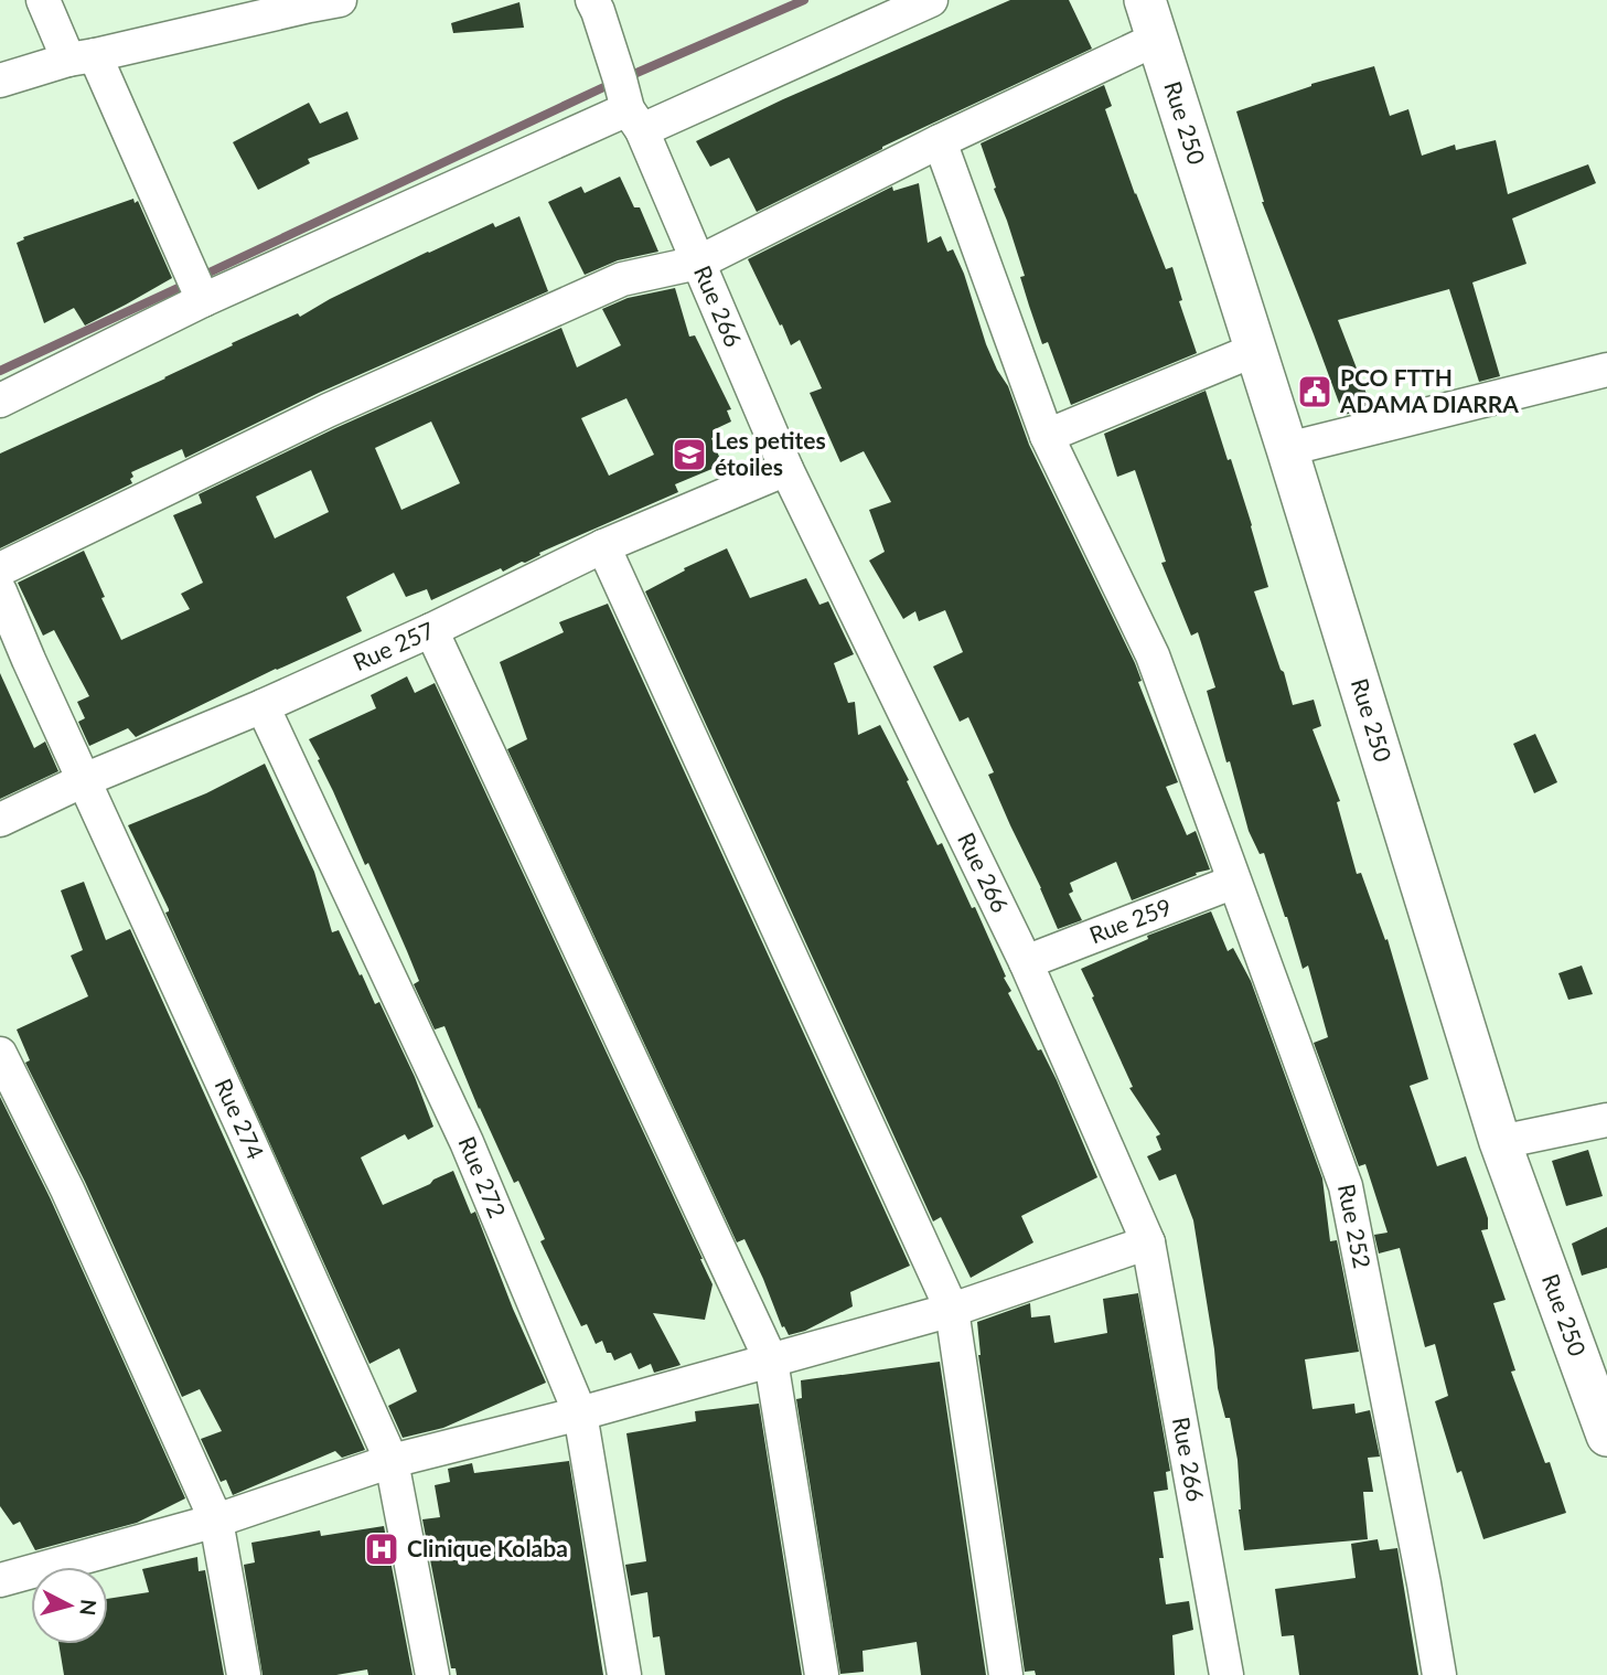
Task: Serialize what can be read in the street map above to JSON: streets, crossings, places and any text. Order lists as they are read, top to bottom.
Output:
{
  "streets": {
    "street": [
      "Rue 250",
      "Rue 266",
      "Rue 257",
      "Rue 259",
      "Rue 274",
      "Rue 272",
      "Rue 252"
    ]
  },
  "crossings": [
    ["Rue 266", "Rue 257"],
    ["Rue 266", "Rue 259"],
    ["Rue 257", "Rue 274"],
    ["Rue 257", "Rue 272"],
    ["Rue 259", "Rue 252"]
  ],
  "places": {
    "public building": ["PCO FTTH ADAMA DIARRA"],
    "school or university": ["Les petites étoiles"],
    "hospital": ["Clinique Kolaba"]
  },
  "north": "right"
}
